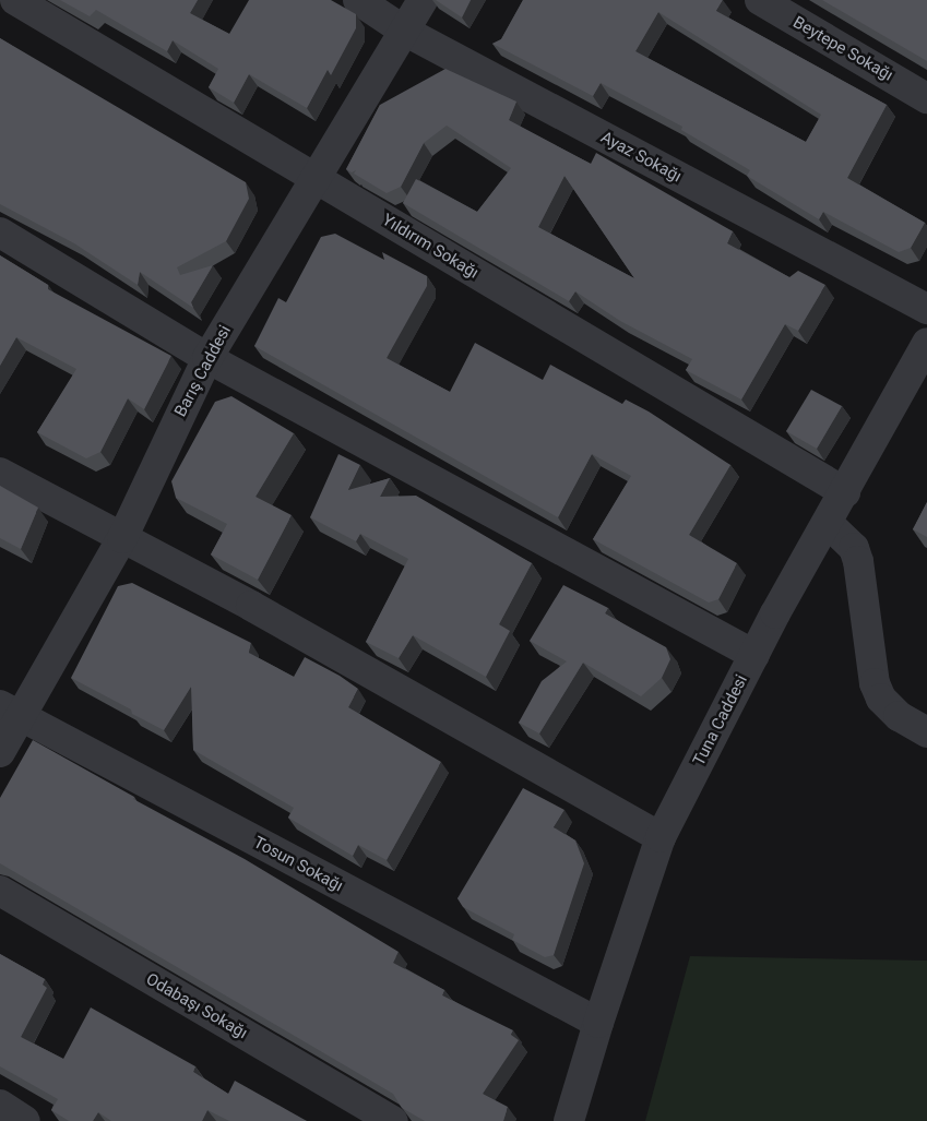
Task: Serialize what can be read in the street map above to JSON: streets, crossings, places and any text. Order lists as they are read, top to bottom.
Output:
{
  "streets": {
    "street": [
      "Beytepe Sokağı",
      "Ayaz Sokağı",
      "Yıldırım Sokağı",
      "Barış Caddesi",
      "Tuna Caddesi",
      "Tosun Sokağı",
      "Odabaşı Sokağı"
    ]
  },
  "crossings": [
    ["Ayaz Sokağı", "Barış Caddesi"],
    ["Yıldırım Sokağı", "Barış Caddesi"],
    ["Yıldırım Sokağı", "Tuna Caddesi"],
    ["Barış Caddesi", "Tosun Sokağı"],
    ["Tuna Caddesi", "Tosun Sokağı"]
  ]
}
